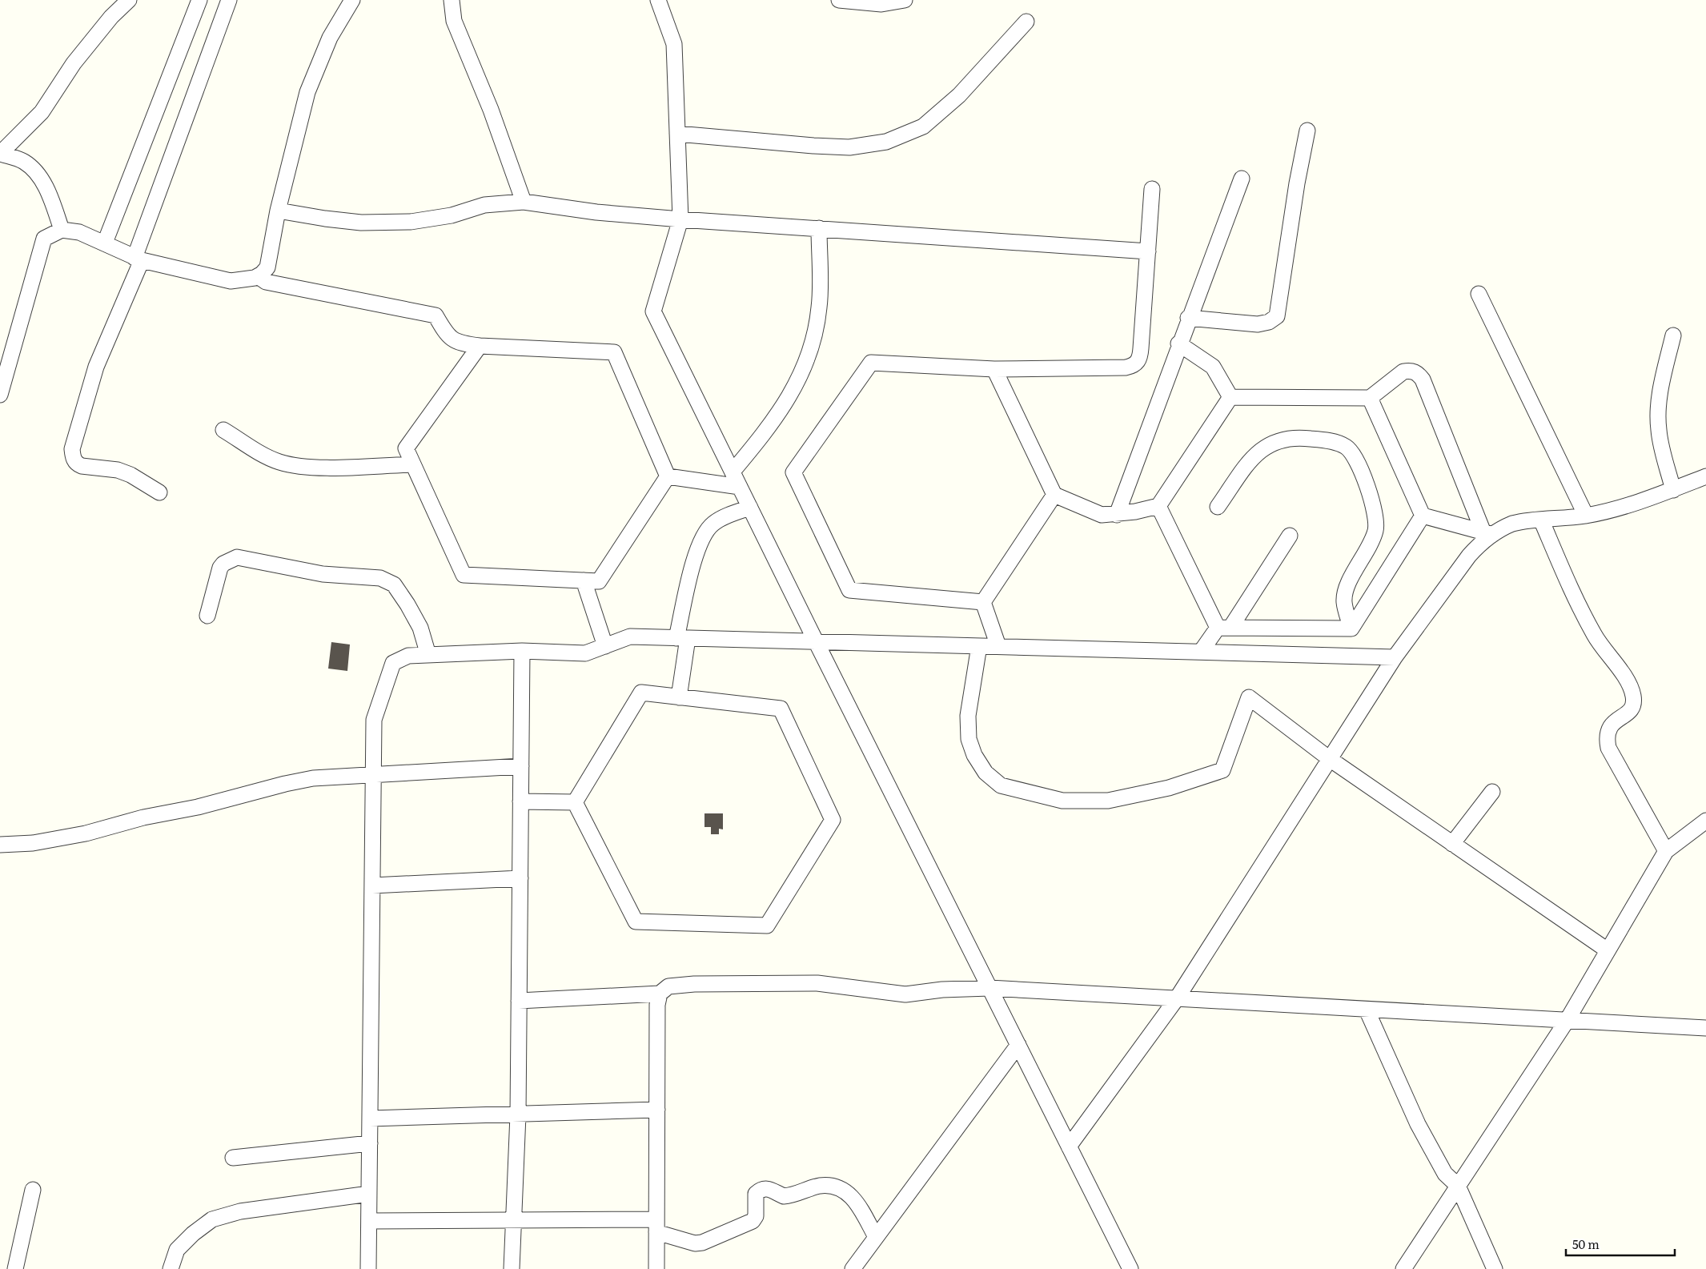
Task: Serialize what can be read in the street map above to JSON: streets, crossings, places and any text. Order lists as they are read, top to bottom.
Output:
{
  "scale_bar": "50 m"
}
